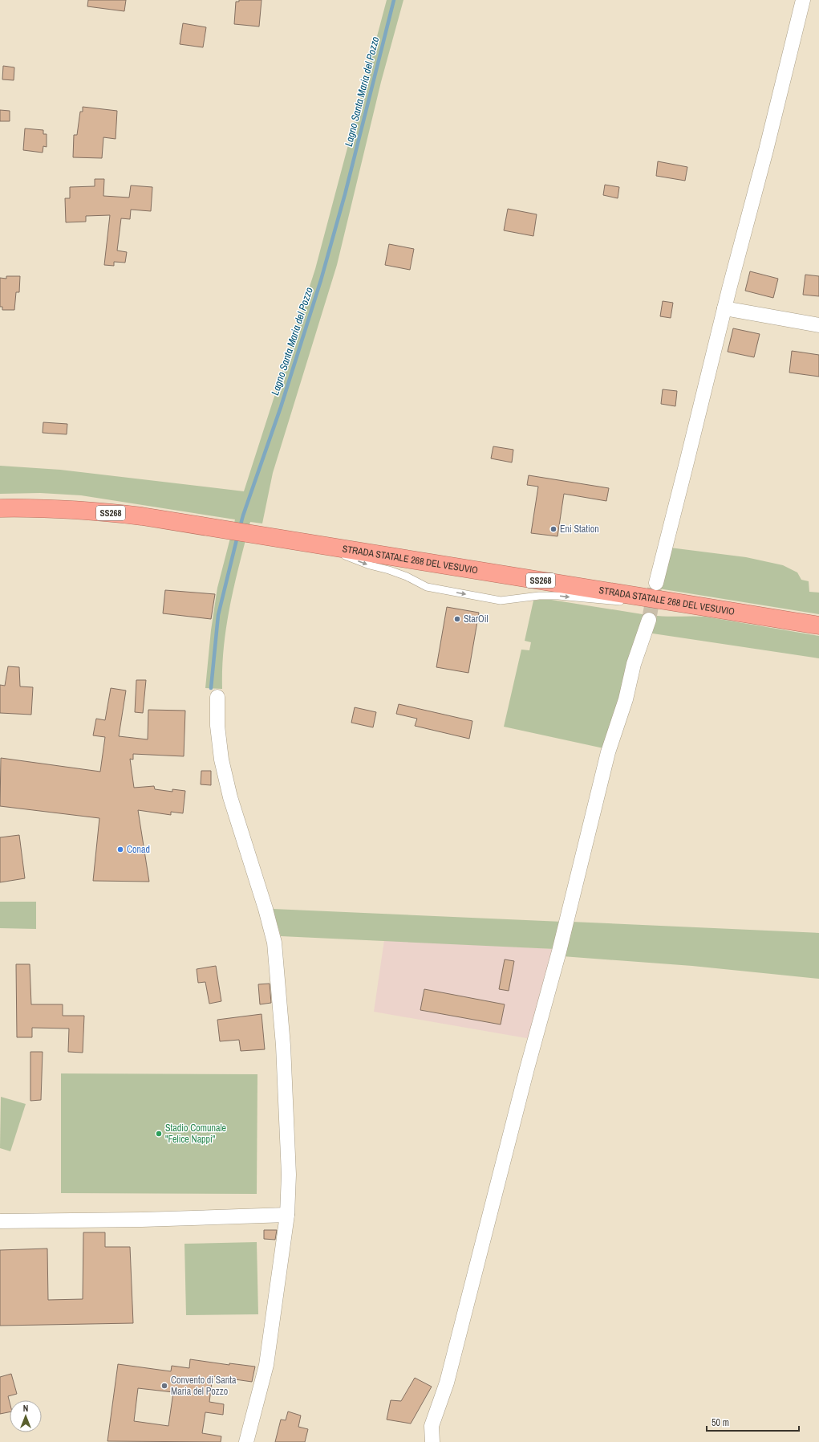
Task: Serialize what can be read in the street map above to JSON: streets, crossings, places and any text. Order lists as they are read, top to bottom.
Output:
{
  "streets": {
    "highway": ["SS268", "STRADA STATALE 268 DEL VESUVIO"]
  },
  "water": ["Lagno Santa Maria del Pozzo"],
  "places": [
    "Eni Station",
    "StarOil",
    "Conad",
    "Stadio Comunale \"Felice Nappi\"",
    "Convento di Santa Maria del Pozzo"
  ],
  "scale_bar": "50 m",
  "north": "top"
}
